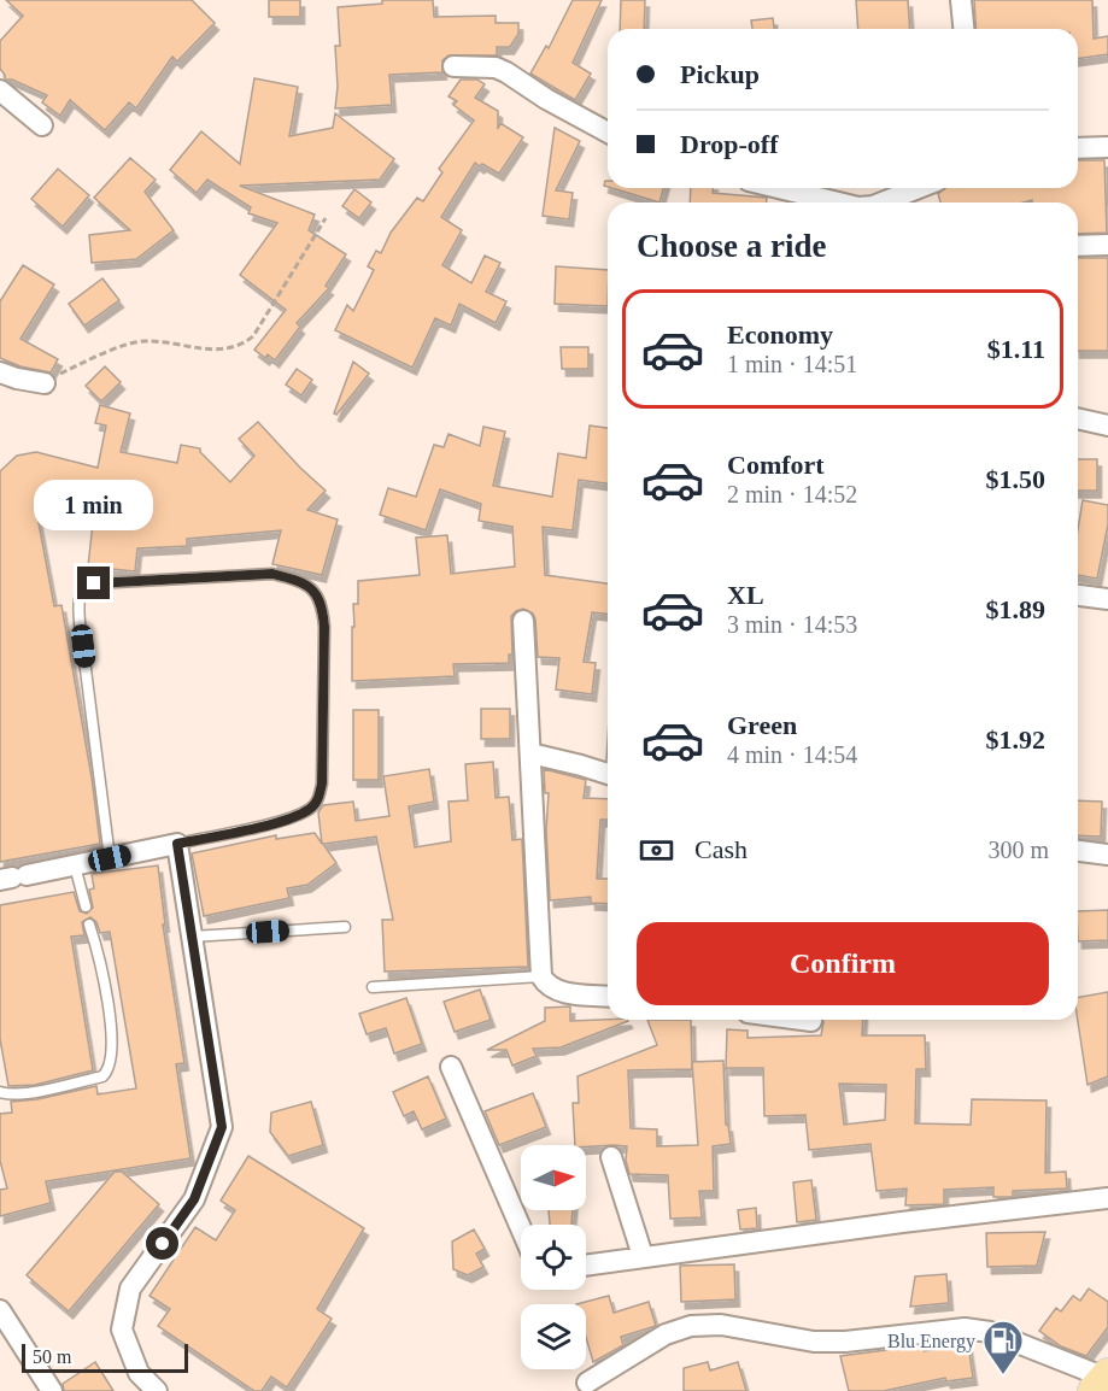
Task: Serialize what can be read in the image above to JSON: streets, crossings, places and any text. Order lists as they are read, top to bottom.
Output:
{
  "places": {
    "fuel station": ["Blu Energy"]
  },
  "scale_bar": "50 m",
  "north": "right",
  "page": {
    "banner": ["Pickup", "Drop-off"],
    "heading": "Choose a ride",
    "list": [
      {
        "name": "Economy",
        "note": "1 min · 14:51",
        "value": "$1.11"
      },
      {
        "name": "Comfort",
        "note": "2 min · 14:52",
        "value": "$1.50"
      },
      {
        "name": "XL",
        "note": "3 min · 14:53",
        "value": "$1.89"
      },
      {
        "name": "Green",
        "note": "4 min · 14:54",
        "value": "$1.92"
      }
    ],
    "bubble": "1 min",
    "pay": ["Cash", "300 m"],
    "buttons": "Confirm",
    "scale": "50 m"
  }
}
